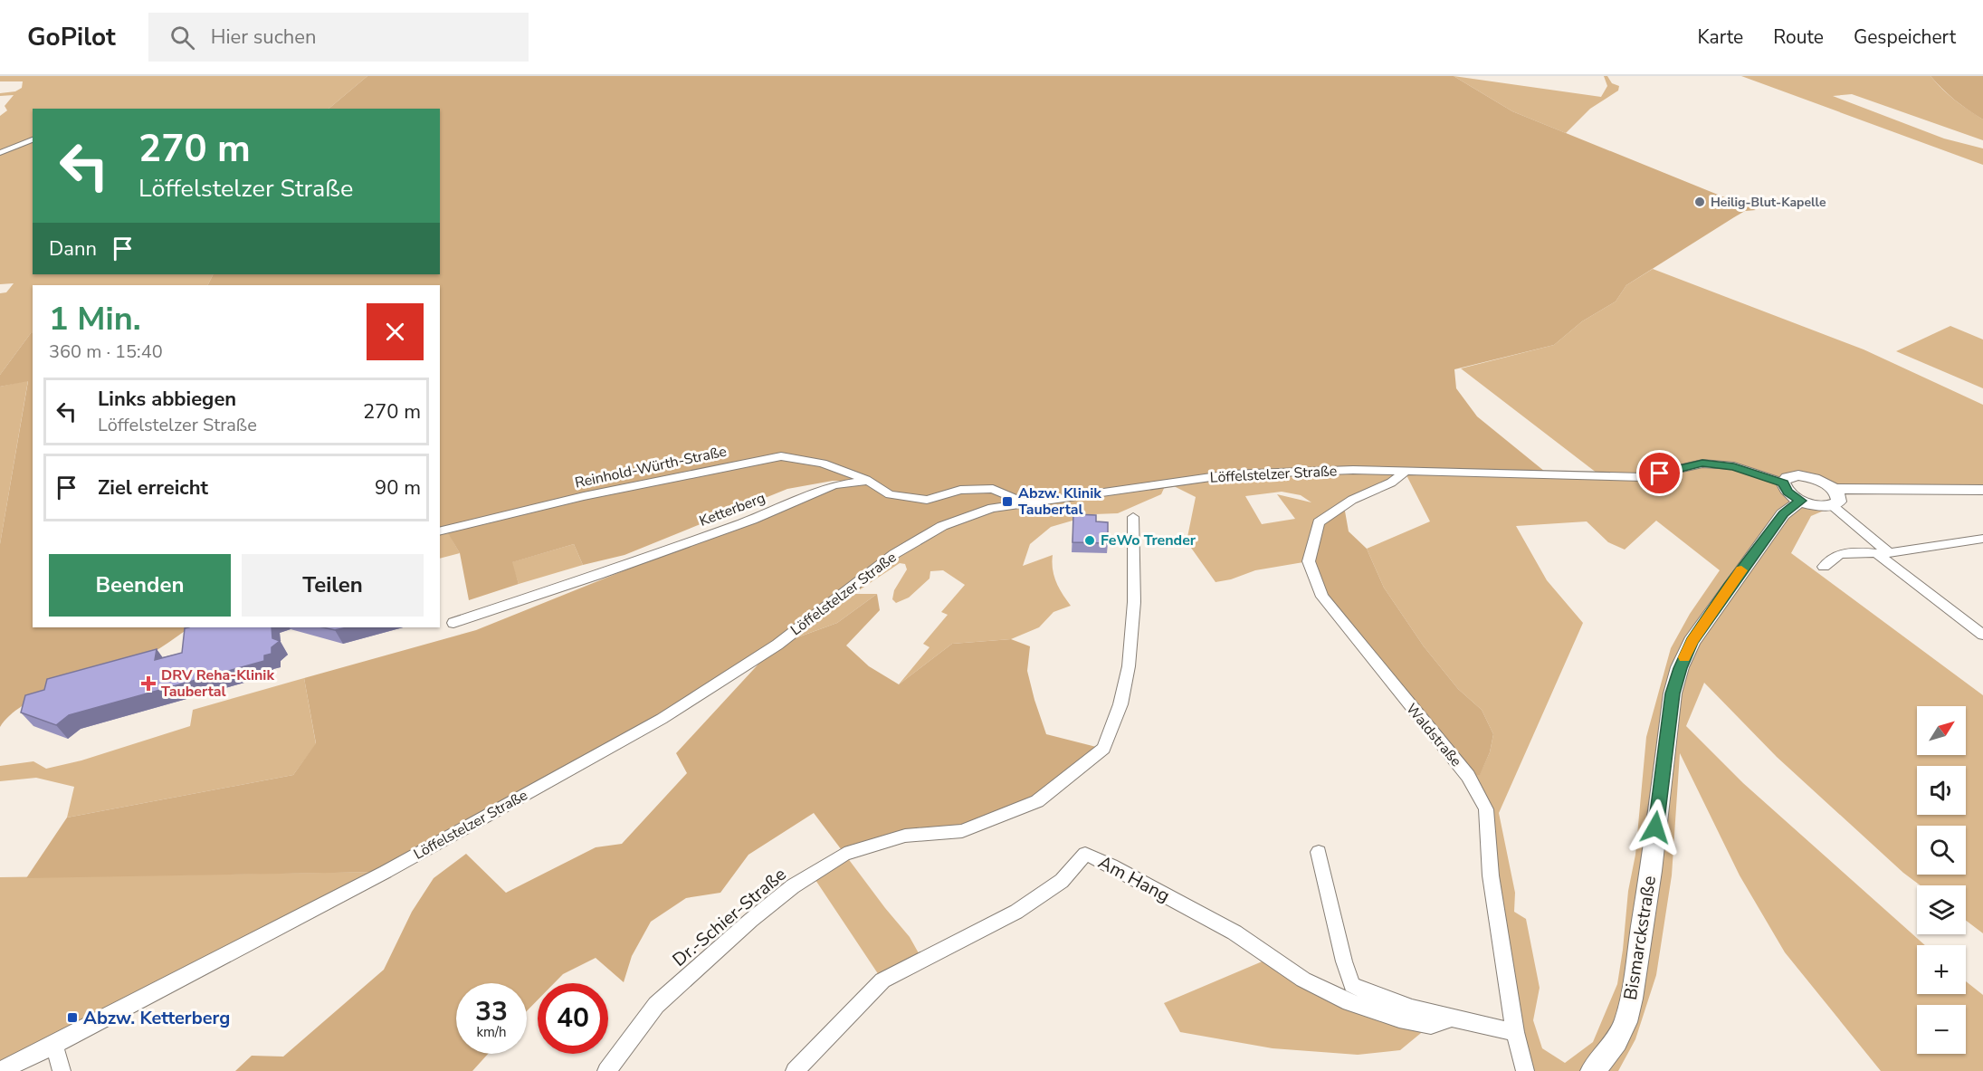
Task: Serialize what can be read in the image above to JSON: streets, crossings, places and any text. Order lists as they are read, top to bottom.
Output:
{
  "streets": {
    "street": [
      "Reinhold-Würth-Straße",
      "Löffelstelzer Straße",
      "Ketterberg",
      "Waldstraße",
      "Am Hang",
      "Dr.-Schier-Straße",
      "Bismarckstraße"
    ]
  },
  "crossings": [
    ["Reinhold-Würth-Straße", "Ketterberg"],
    ["Löffelstelzer Straße", "Waldstraße"],
    ["Waldstraße", "Am Hang"]
  ],
  "places": {
    "other": ["Heilig-Blut-Kapelle", "FeWo Trender"],
    "transit": ["Abzw. Klinik Taubertal", "Abzw. Ketterberg"],
    "health": ["DRV Reha-Klinik Taubertal"]
  },
  "north": "top right",
  "page": {
    "header": "GoPilot",
    "search": "Hier suchen",
    "nav": ["Karte", "Route", "Gespeichert"],
    "turn": ["270 m", "Löffelstelzer Straße"],
    "then": "Dann",
    "heading": ["1 Min.", "360 m · 15:40"],
    "list": [
      {
        "name": "Links abbiegen",
        "note": "Löffelstelzer Straße",
        "value": "270 m"
      },
      {
        "name": "Ziel erreicht",
        "value": "90 m"
      }
    ],
    "buttons": ["Beenden", "Teilen"],
    "map_buttons": ["+", "−"],
    "speed": "33 km/h",
    "limit": "40"
  }
}
